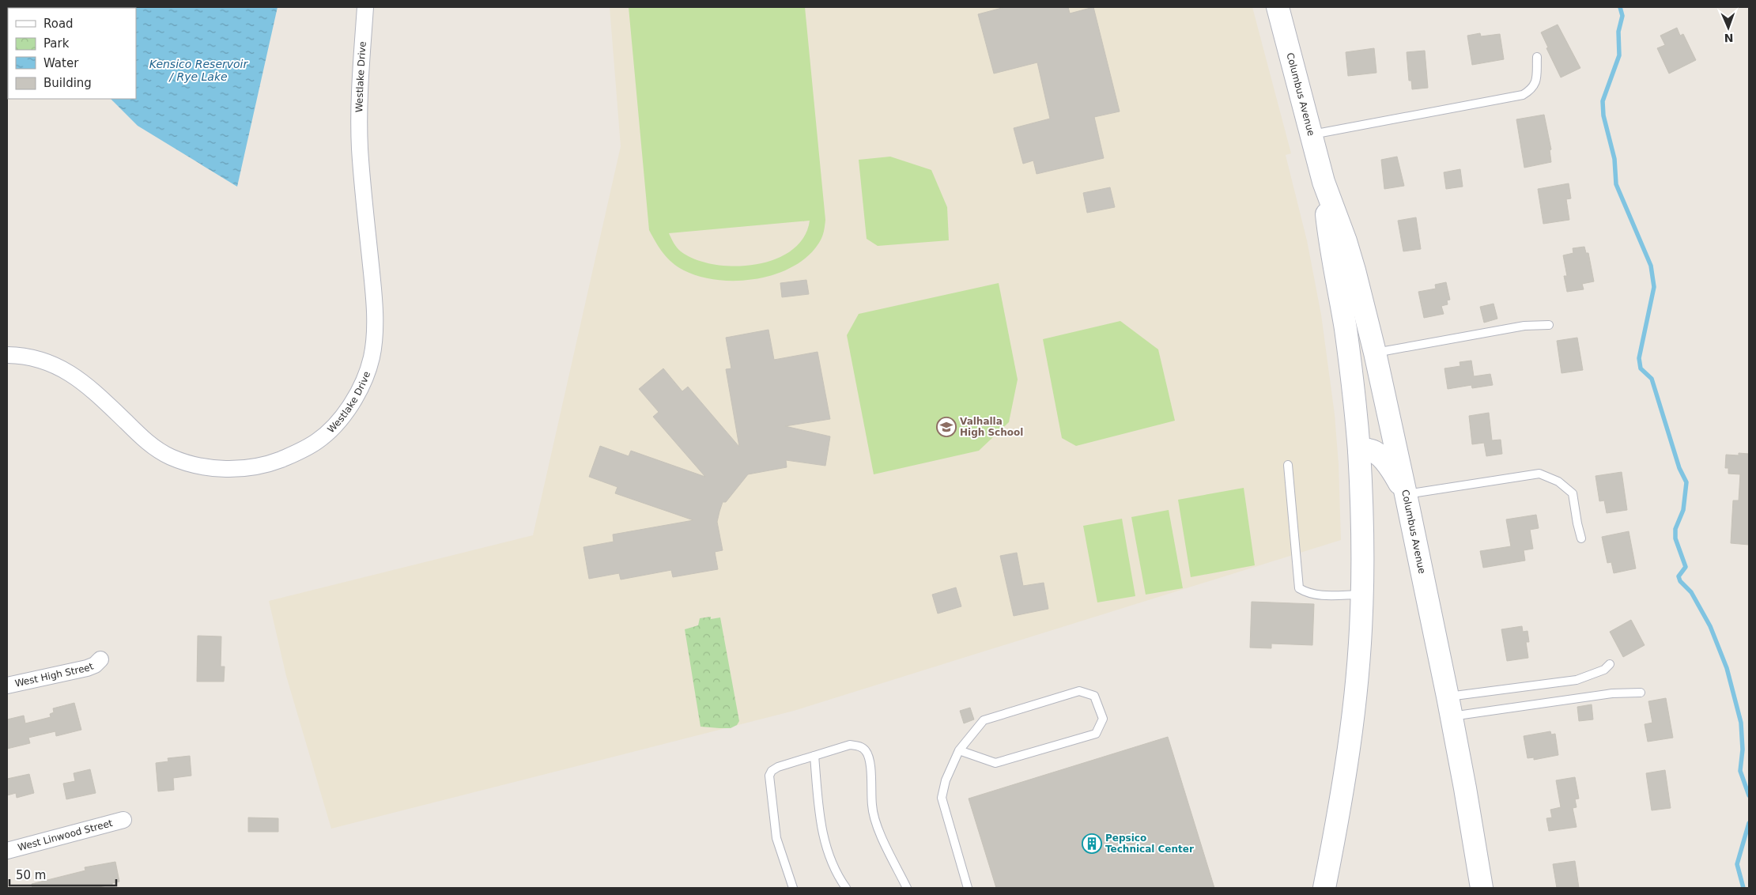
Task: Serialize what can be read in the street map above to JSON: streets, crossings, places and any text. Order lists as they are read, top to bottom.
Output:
{
  "streets": {
    "street": [
      "Westlake Drive",
      "Columbus Avenue",
      "West High Street",
      "West Linwood Street"
    ]
  },
  "water": ["Kensico Reservoir / Rye Lake"],
  "places": {
    "school or university": ["Valhalla High School"],
    "building": ["Pepsico Technical Center"]
  },
  "legend": [
    "Road",
    "Park",
    "Water",
    "Building"
  ],
  "scale_bar": "50 m",
  "north": "bottom"
}
